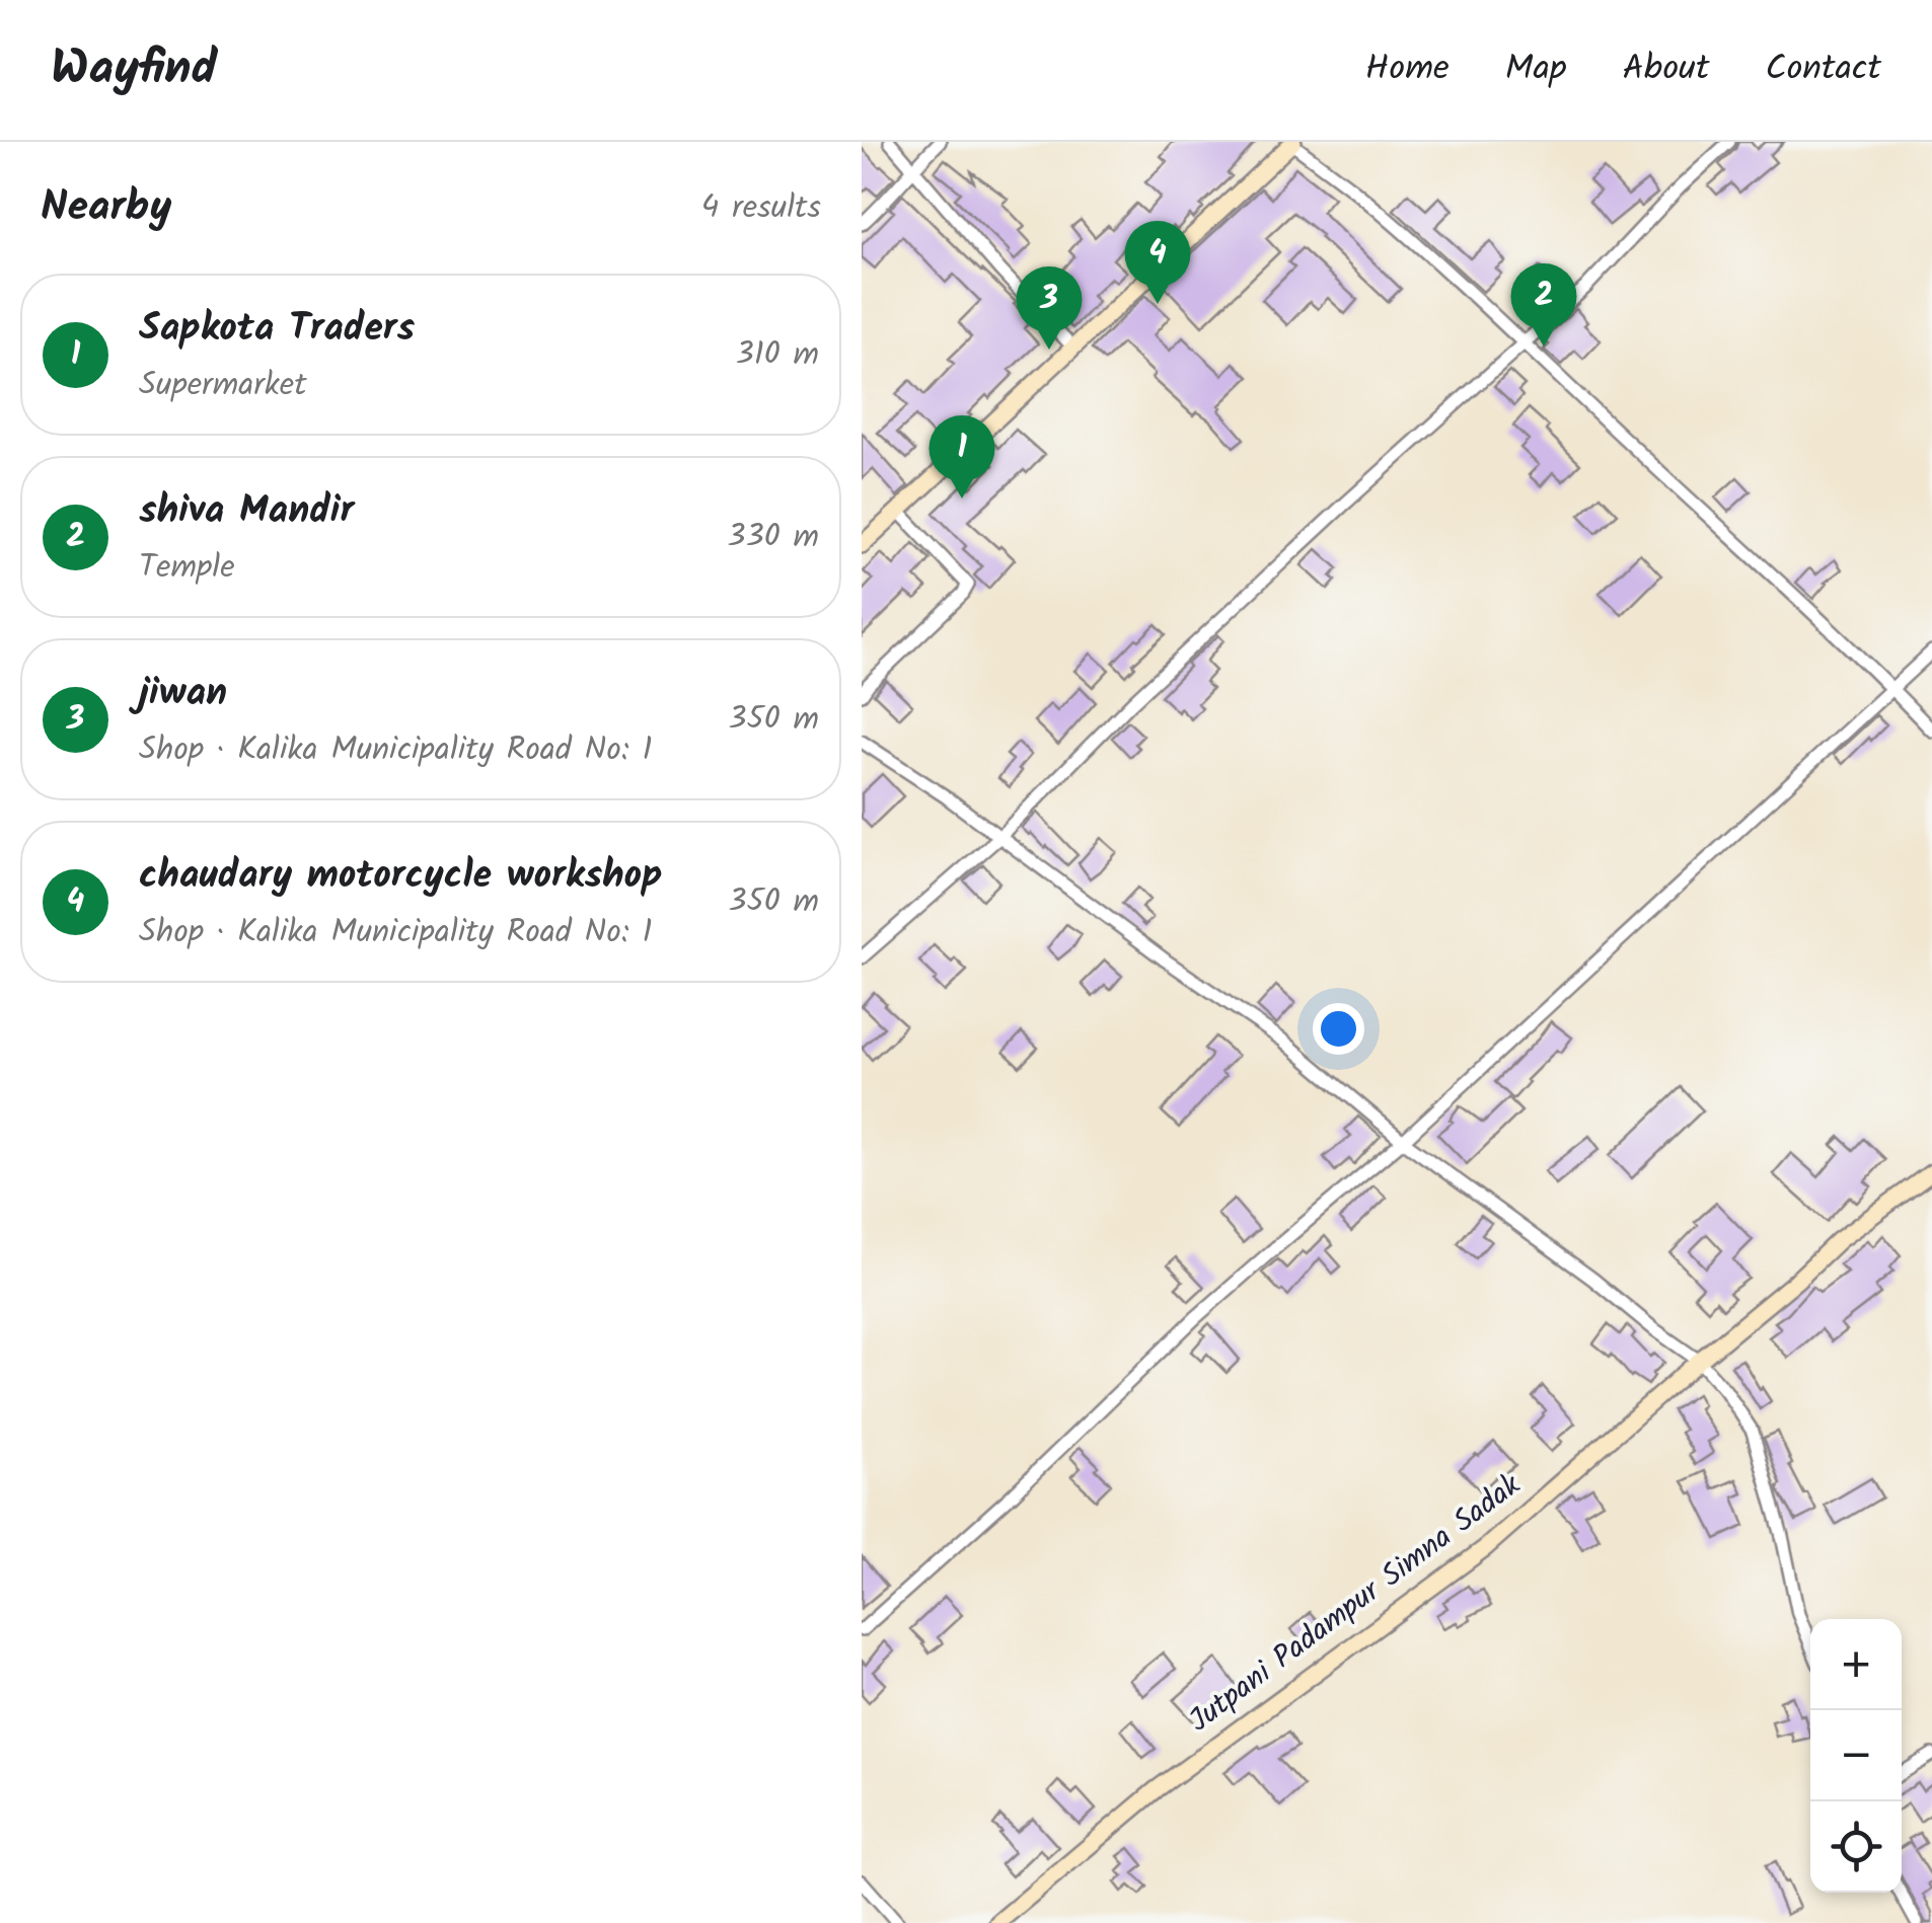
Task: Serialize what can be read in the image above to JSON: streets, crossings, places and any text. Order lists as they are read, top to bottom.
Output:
{
  "streets": {
    "street": ["Jutpani Padampur Simna Sadak"]
  },
  "page": {
    "header": "Wayfind",
    "nav": [
      "Home",
      "Map",
      "About",
      "Contact"
    ],
    "heading": ["Nearby", "4 results"],
    "pins": [
      "4",
      "2",
      "3",
      "1"
    ],
    "list": [
      {
        "mark": "1",
        "name": "Sapkota Traders",
        "note": "Supermarket",
        "value": "310 m"
      },
      {
        "mark": "2",
        "name": "shiva Mandir",
        "note": "Temple",
        "value": "330 m"
      },
      {
        "mark": "3",
        "name": "jiwan",
        "note": "Shop · Kalika Municipality Road No: 1",
        "value": "350 m"
      },
      {
        "mark": "4",
        "name": "chaudary motorcycle workshop",
        "note": "Shop · Kalika Municipality Road No: 1",
        "value": "350 m"
      }
    ],
    "map_buttons": ["+", "−"]
  }
}
